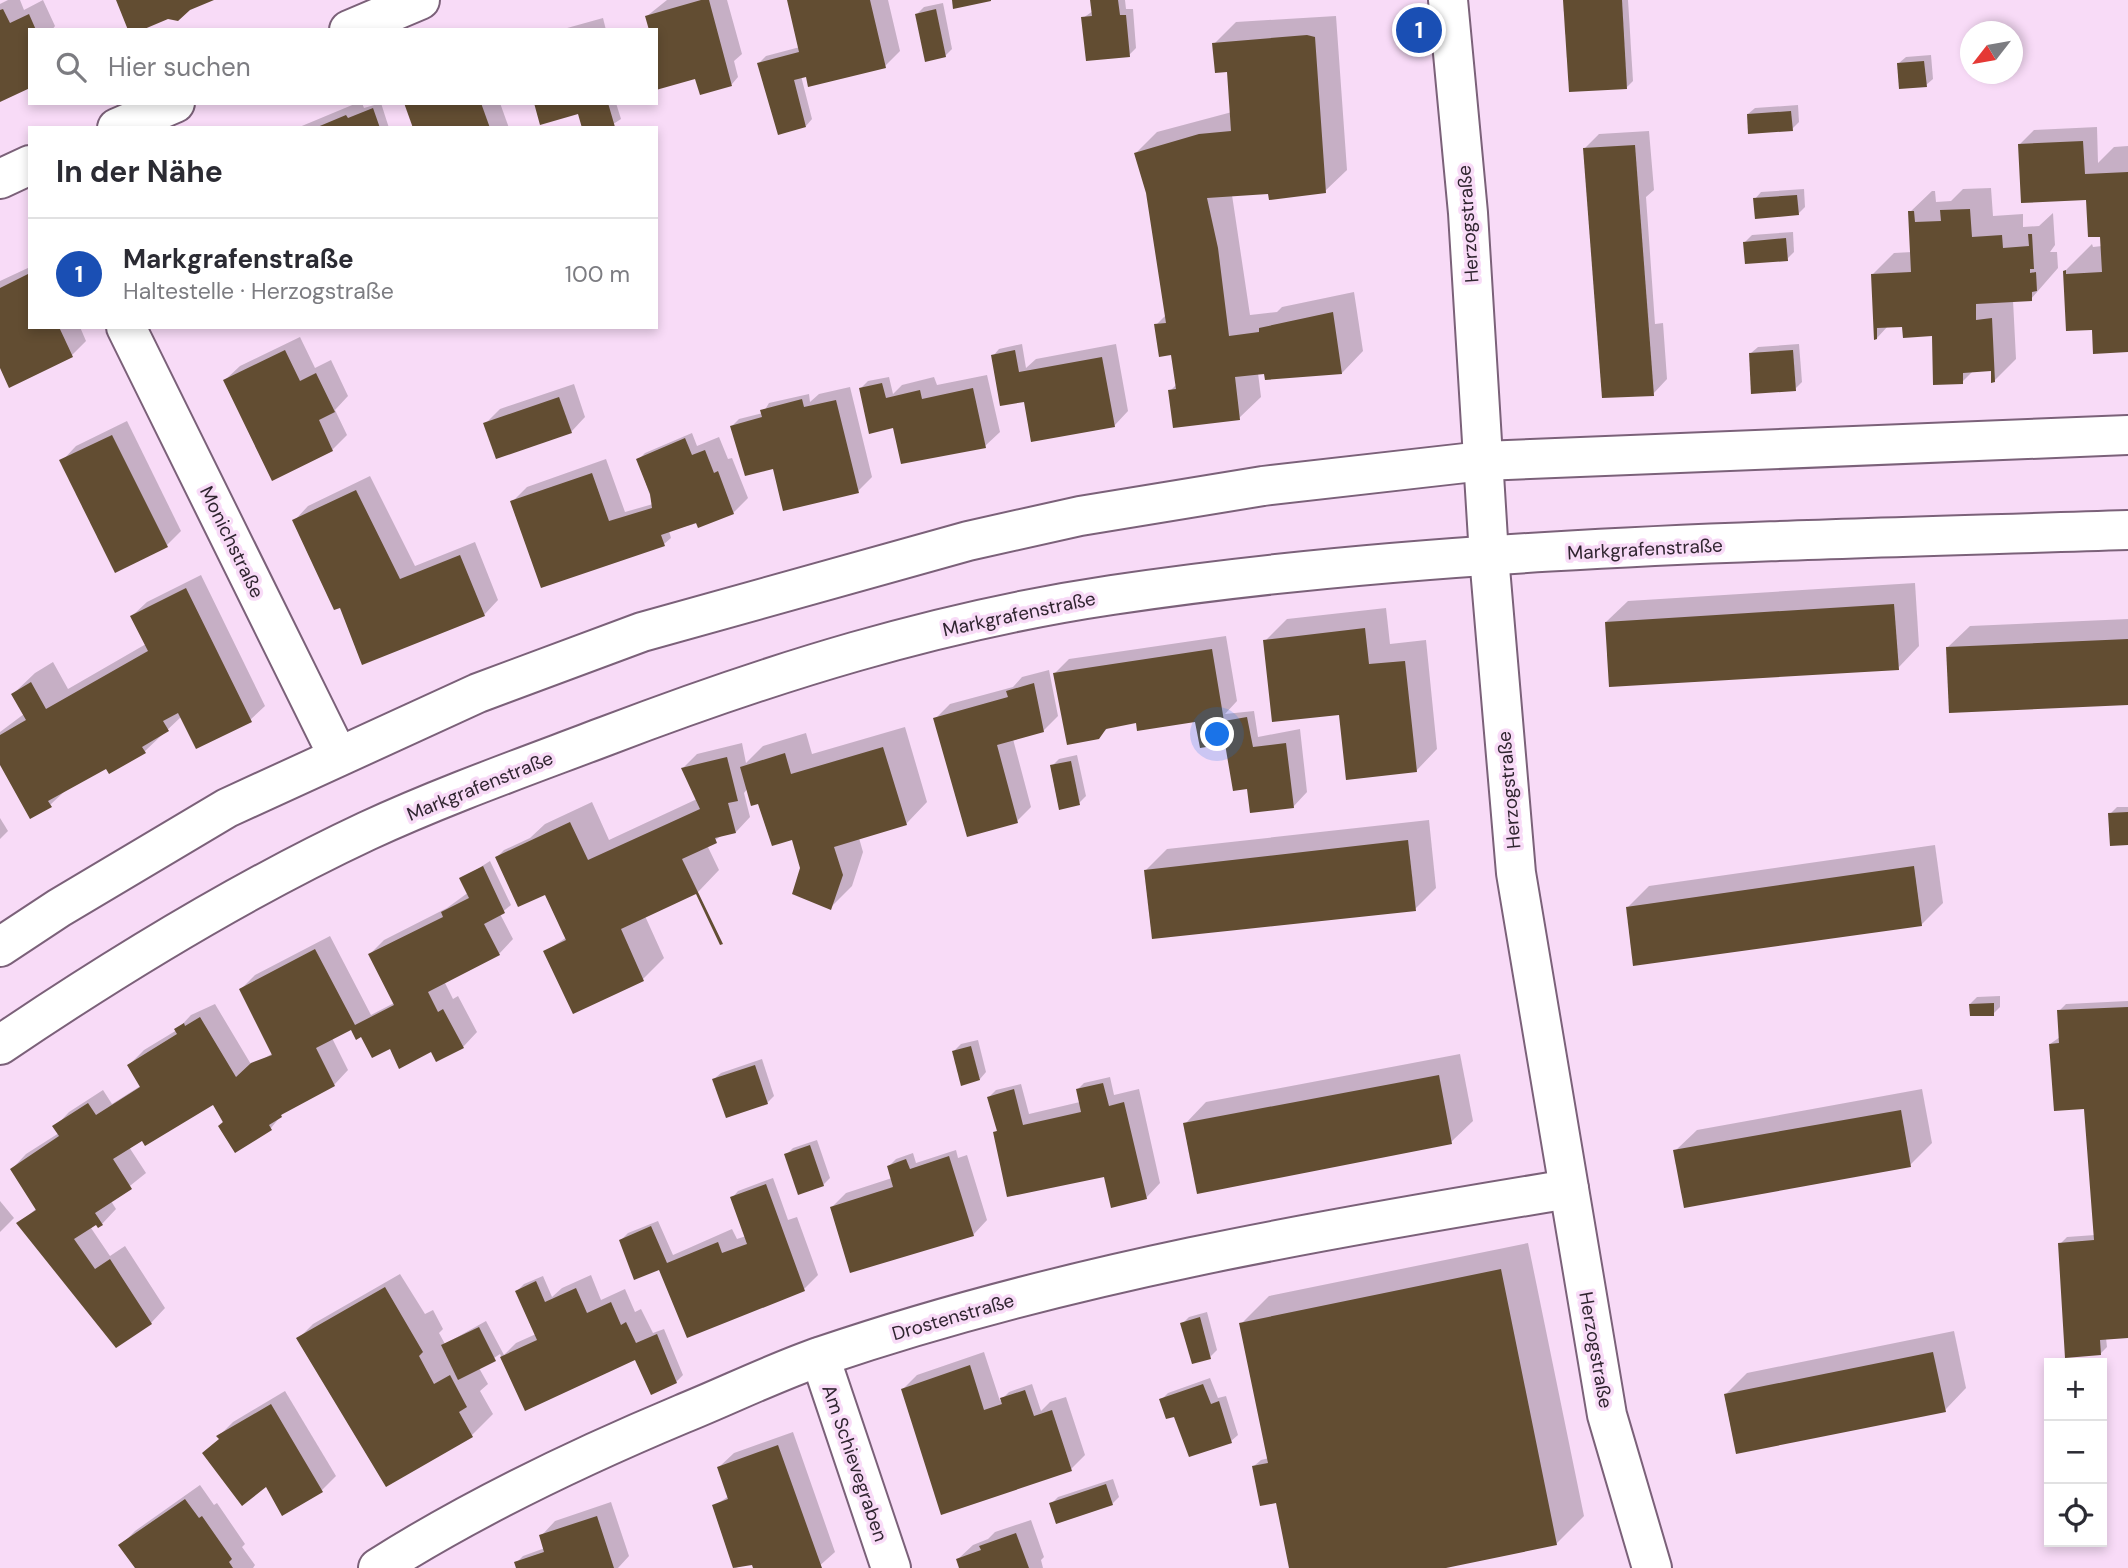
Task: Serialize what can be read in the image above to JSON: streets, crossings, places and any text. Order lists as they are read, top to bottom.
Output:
{
  "streets": {
    "street": [
      "Herzogstraße",
      "Monichstraße",
      "Markgrafenstraße",
      "Drostenstraße",
      "Am Schievegraben"
    ]
  },
  "crossings": [
    ["Herzogstraße", "Markgrafenstraße"],
    ["Herzogstraße", "Drostenstraße"],
    ["Drostenstraße", "Am Schievegraben"]
  ],
  "north": "bottom left",
  "page": {
    "pins": "1",
    "search": "Hier suchen",
    "heading": "In der Nähe",
    "list": [
      {
        "mark": "1",
        "name": "Markgrafenstraße",
        "note": "Haltestelle · Herzogstraße",
        "value": "100 m"
      }
    ],
    "map_buttons": ["+", "−"]
  }
}
